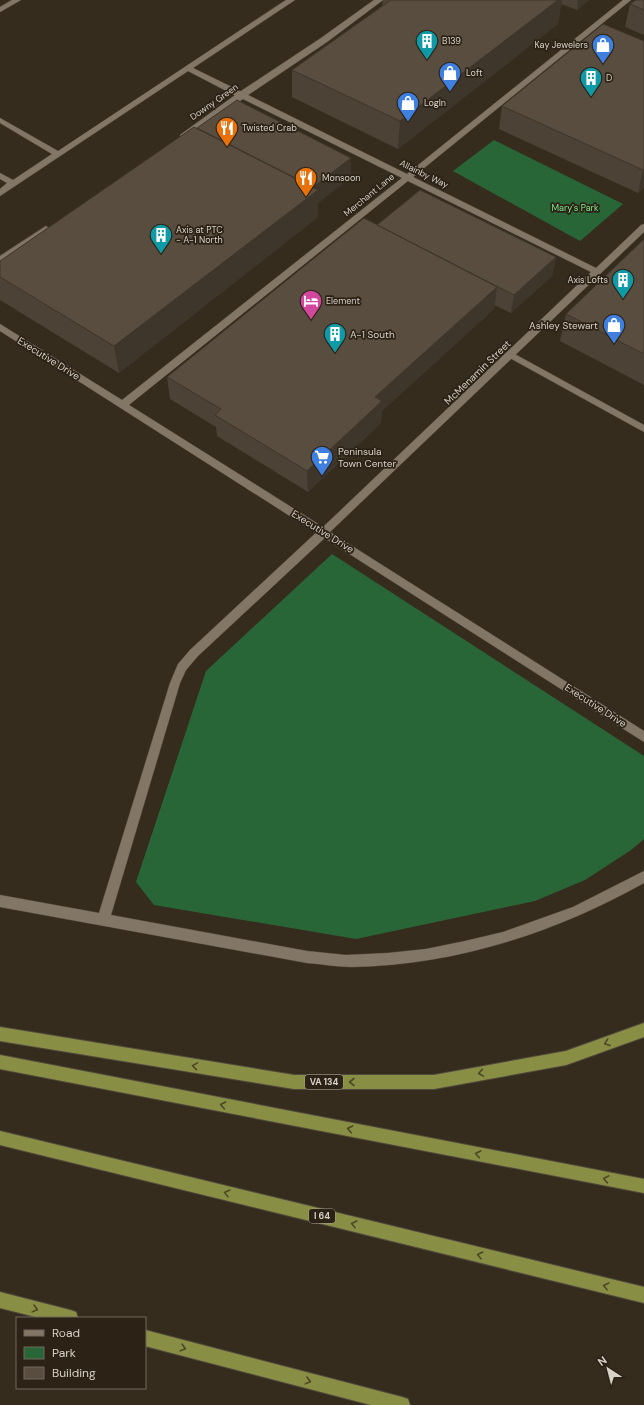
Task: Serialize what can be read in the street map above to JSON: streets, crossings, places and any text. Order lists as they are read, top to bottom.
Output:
{
  "streets": {
    "highway": ["VA 134", "I 64"],
    "street": [
      "Downy Green",
      "Allainby Way",
      "Merchant Lane",
      "Executive Drive",
      "McMenamin Street"
    ]
  },
  "crossings": [
    ["Downy Green", "Allainby Way"],
    ["Allainby Way", "Merchant Lane"],
    ["Allainby Way", "McMenamin Street"],
    ["Merchant Lane", "Executive Drive"],
    ["Executive Drive", "McMenamin Street"]
  ],
  "parks": ["Mary's Park"],
  "places": {
    "building": [
      "B139",
      "D",
      "Axis at PTC - A-1 North",
      "Axis Lofts",
      "A-1 South"
    ],
    "shop": [
      "Kay Jewelers",
      "Loft",
      "LogIn",
      "Ashley Stewart"
    ],
    "restaurant": ["Twisted Crab", "Monsoon"],
    "hotel": ["Element"],
    "supermarket": ["Peninsula Town Center"]
  },
  "legend": ["Road", "Park", "Building"],
  "north": "top left"
}
